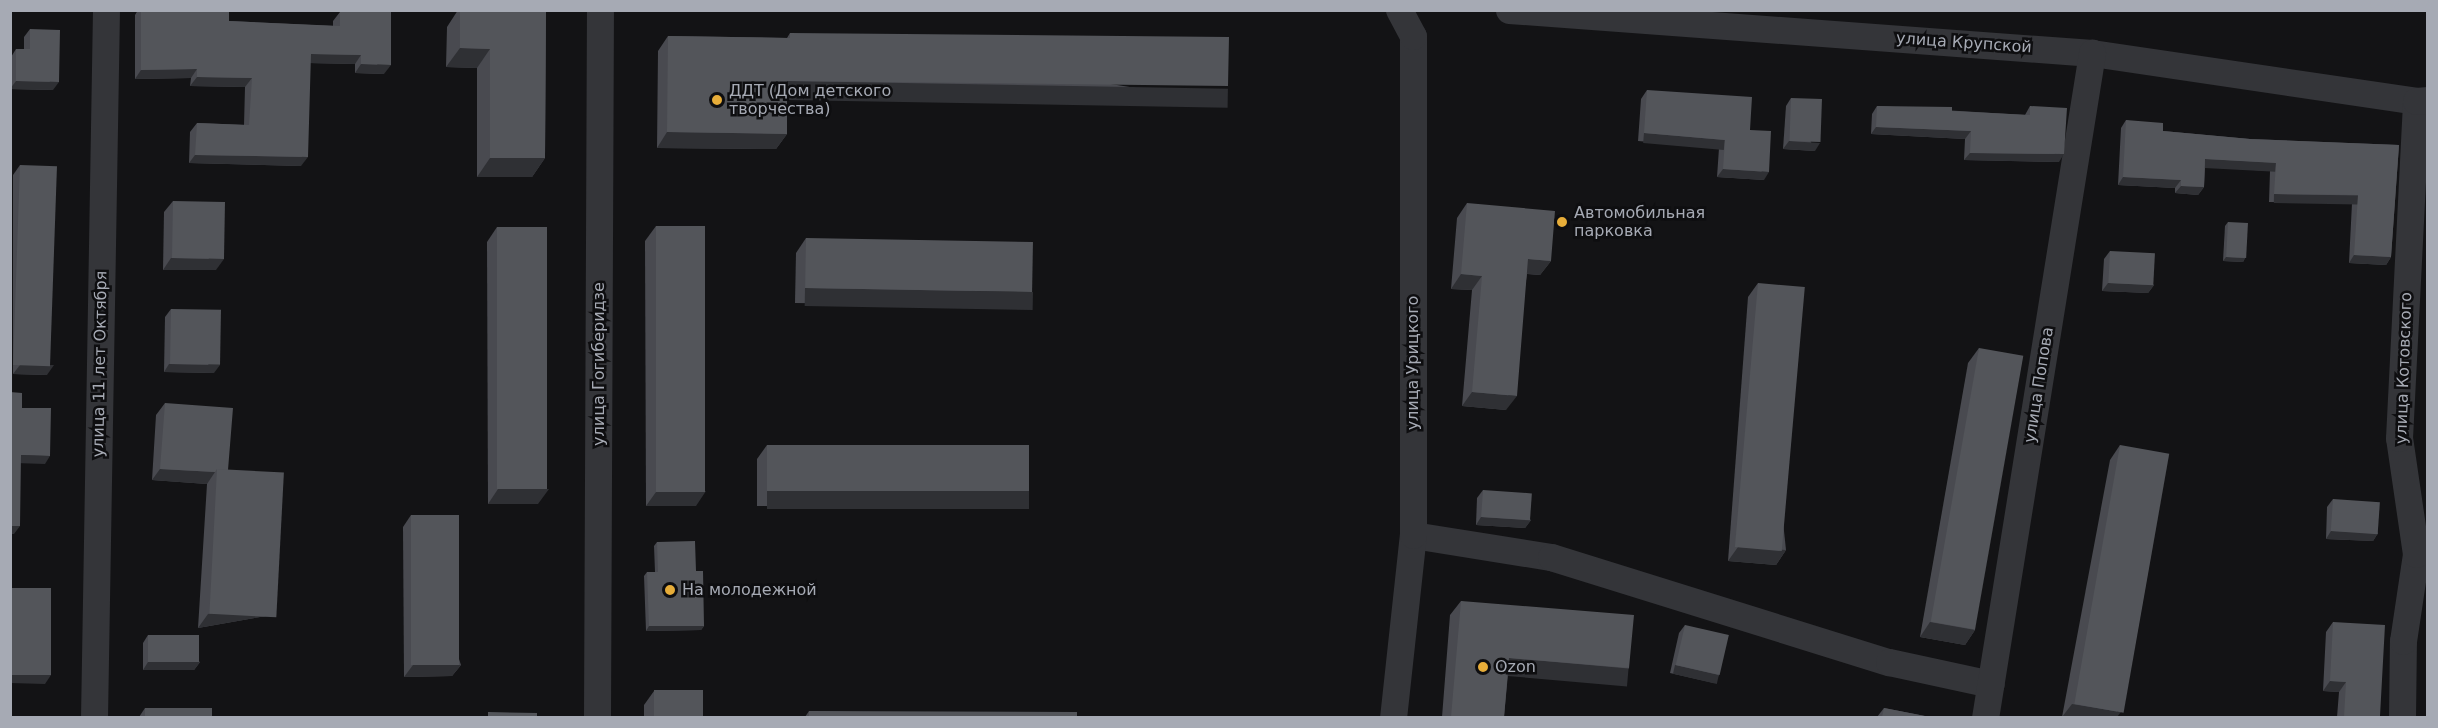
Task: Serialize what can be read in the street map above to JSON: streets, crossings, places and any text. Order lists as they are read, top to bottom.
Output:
{
  "streets": {
    "street": [
      "улица Крупской",
      "улица Урицкого",
      "улица 11 лет Октября",
      "улица Гогиберидзе",
      "улица Котовского",
      "улица Попова"
    ]
  },
  "crossings": [
    ["улица Крупской", "улица Котовского"],
    ["улица Крупской", "улица Попова"]
  ],
  "places": [
    "ДДТ (Дом детского творчества)",
    "Автомобильная парковка",
    "На молодежной",
    "Ozon"
  ]
}
